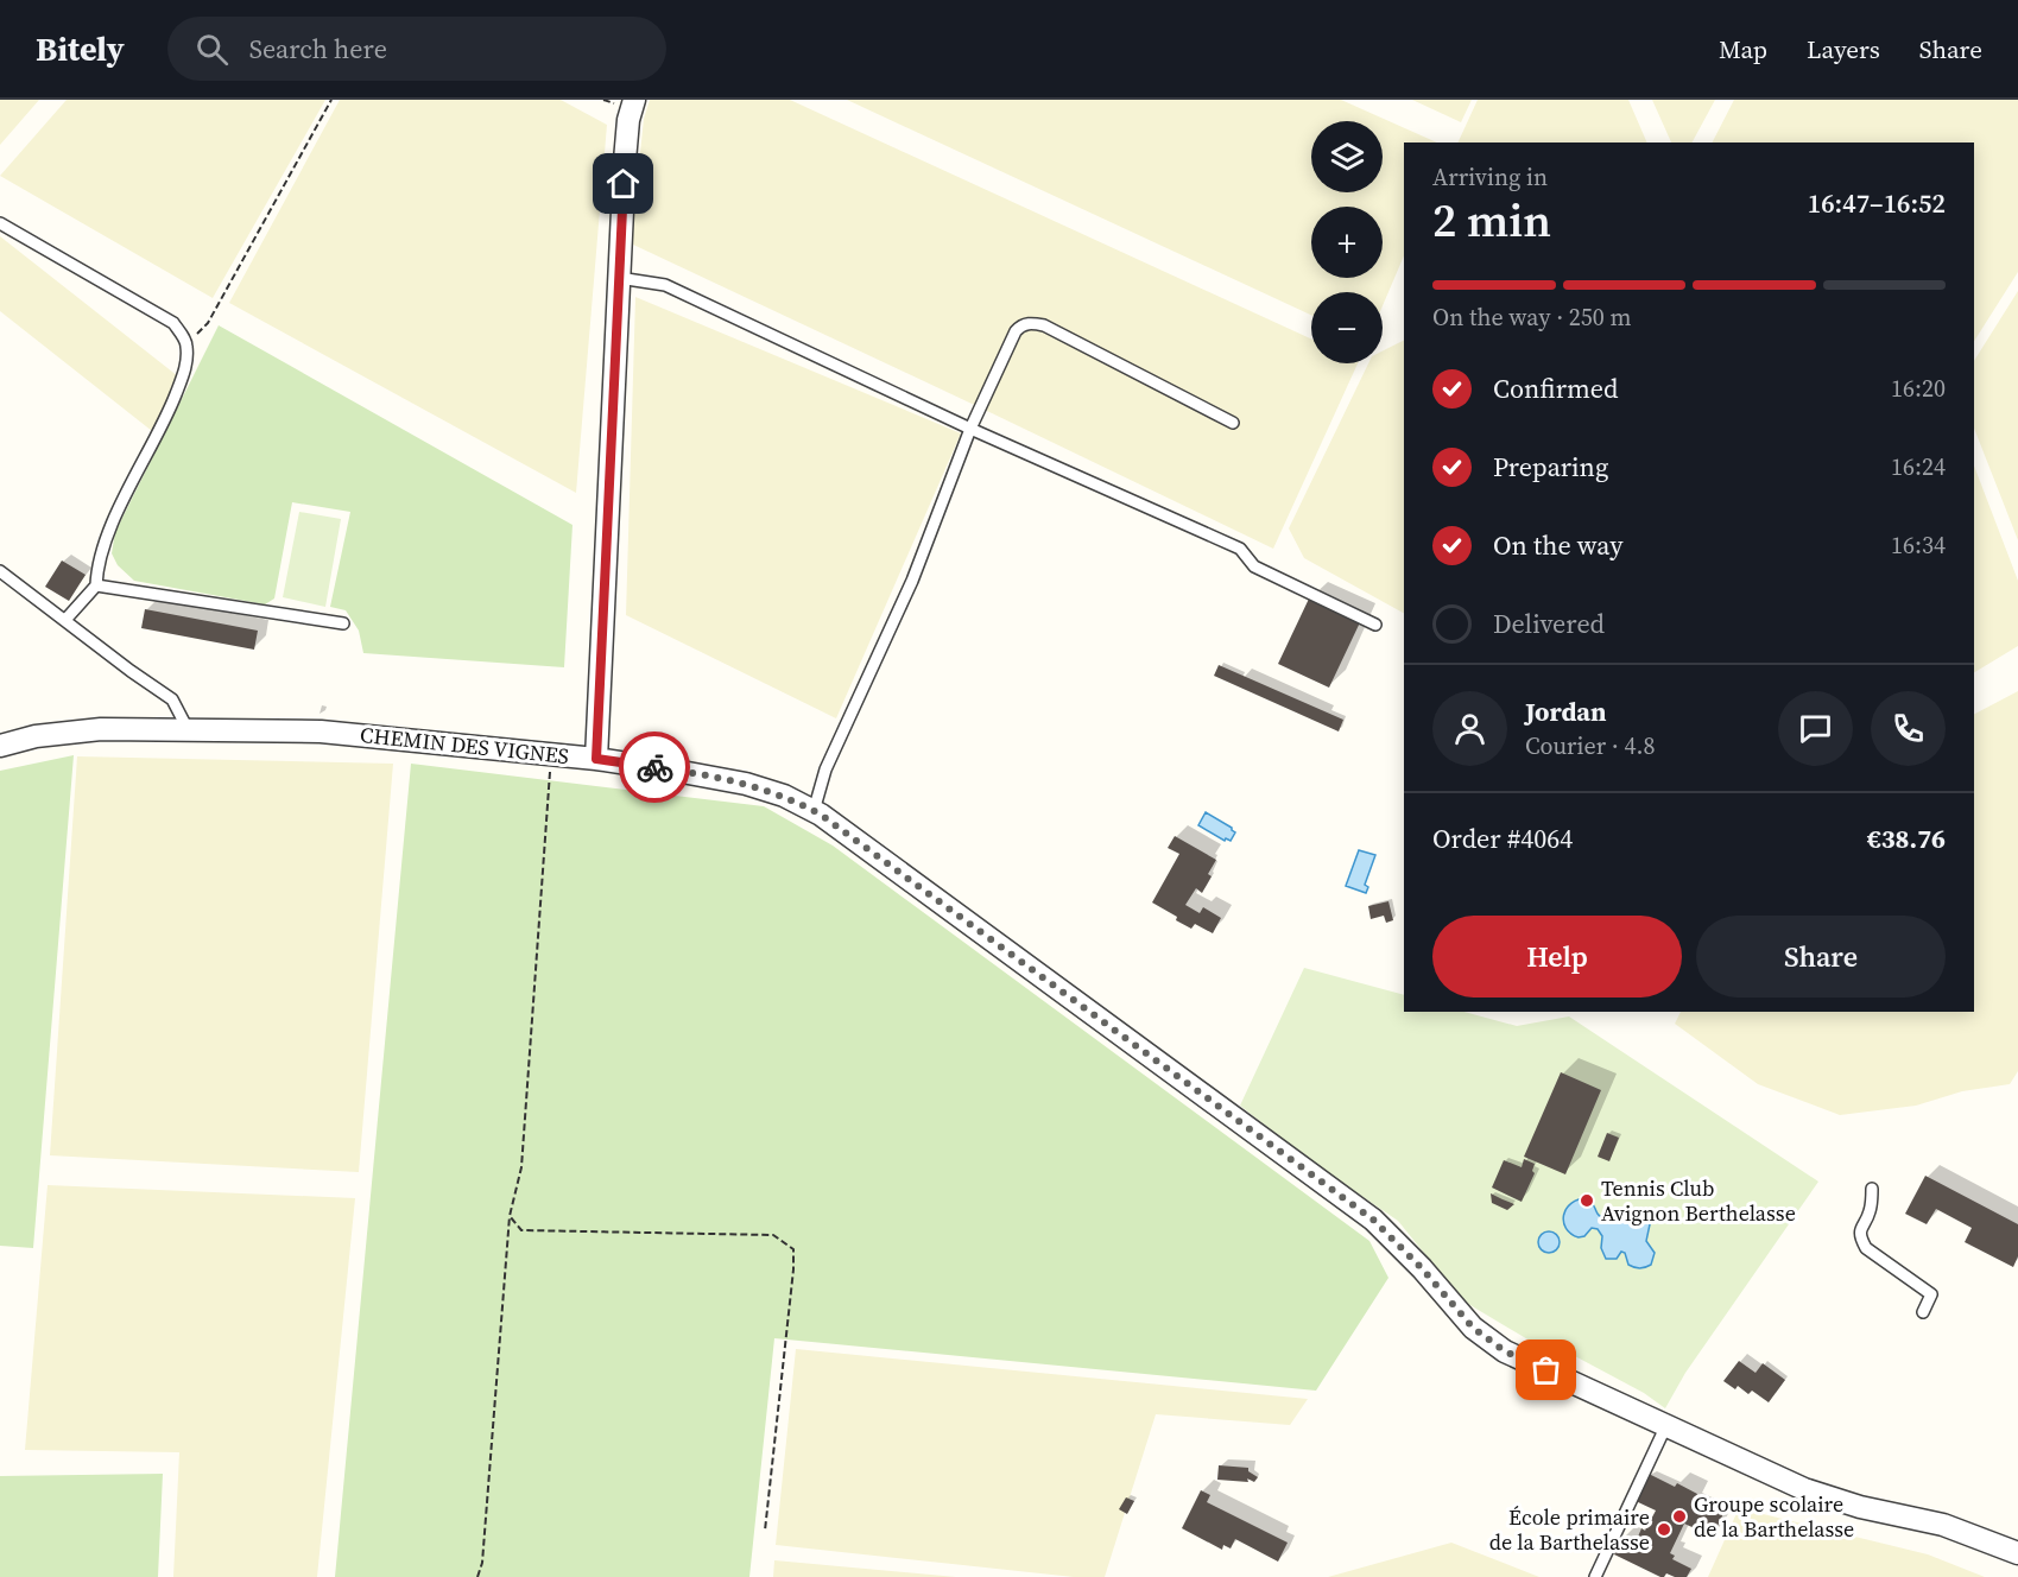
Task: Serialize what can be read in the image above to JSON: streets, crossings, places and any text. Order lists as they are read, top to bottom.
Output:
{
  "streets": {
    "street": ["CHEMIN DES VIGNES"]
  },
  "places": ["Tennis Club Avignon Berthelasse", "Groupe scolaire de la Barthelasse", "École primaire de la Barthelasse"],
  "page": {
    "header": "Bitely",
    "search": "Search here",
    "nav": ["Map", "Layers", "Share"],
    "map_buttons": ["+", "−"],
    "heading": ["2 min", "Arriving in", "16:47–16:52"],
    "panel": [
      "Jordan",
      "Courier · 4.8",
      "Order #4064",
      "€38.76"
    ],
    "bar": "On the way · 250 m",
    "list": [
      ["Confirmed", "16:20"],
      ["Preparing", "16:24"],
      ["On the way", "16:34"],
      "Delivered"
    ],
    "buttons": ["Help", "Share"]
  }
}
